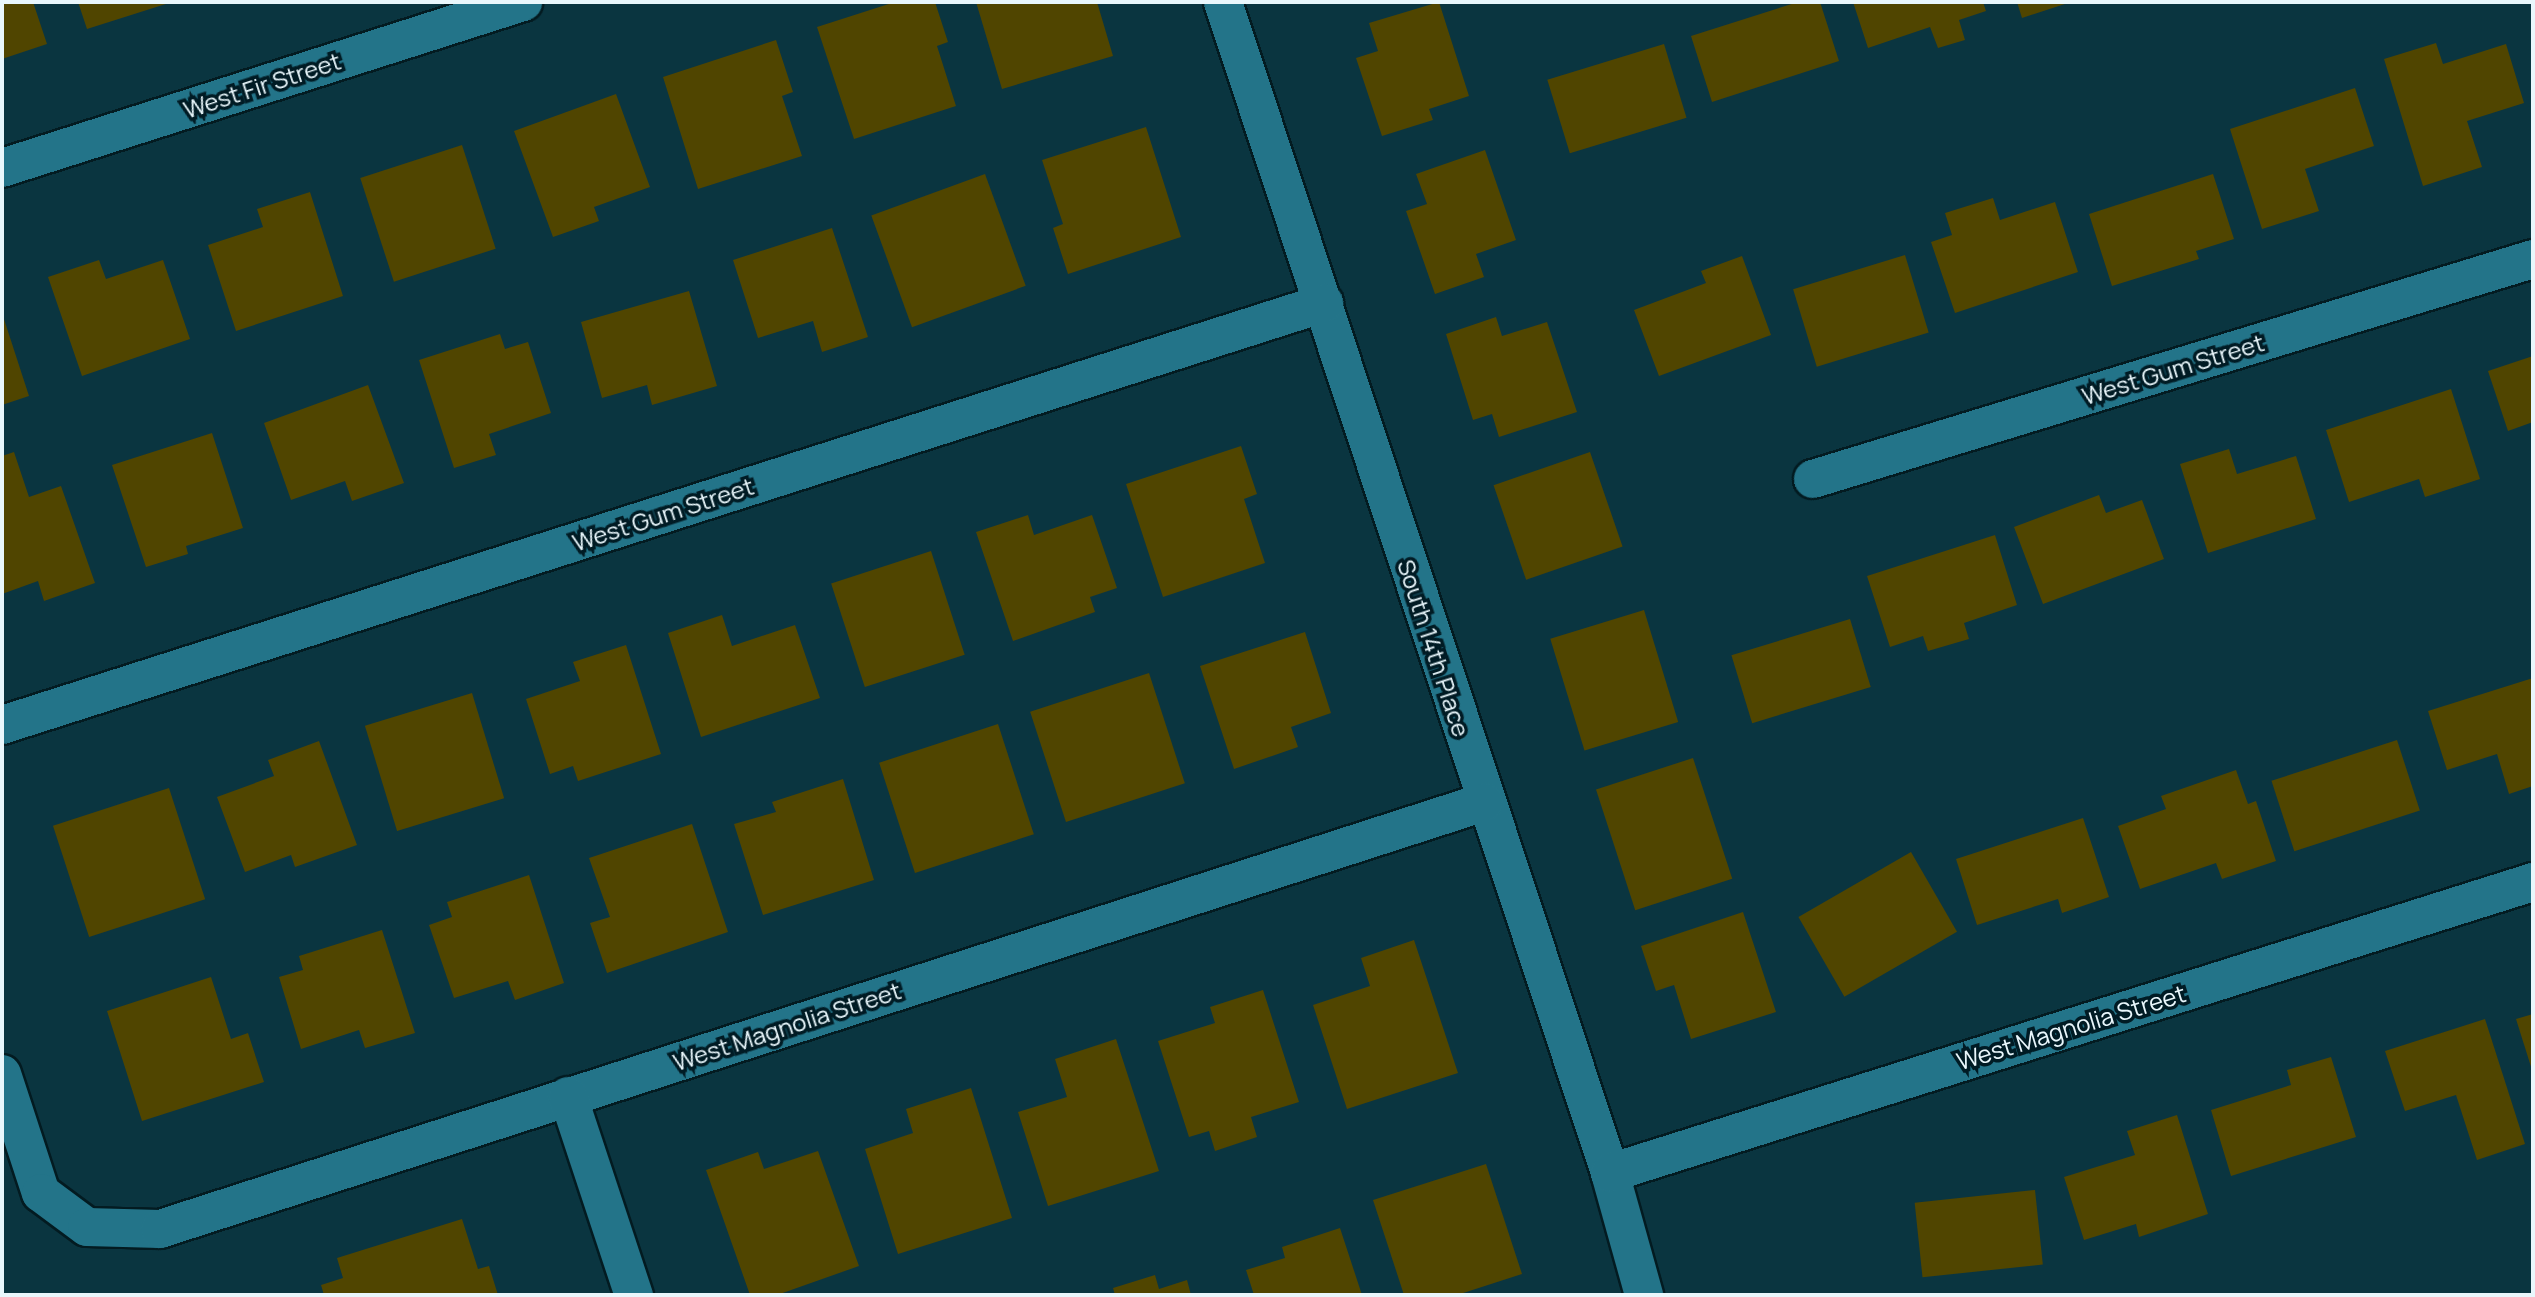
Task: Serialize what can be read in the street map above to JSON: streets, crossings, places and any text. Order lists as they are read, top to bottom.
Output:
{
  "streets": {
    "street": [
      "West Fir Street",
      "West Gum Street",
      "South 14th Place",
      "West Magnolia Street"
    ]
  },
  "crossings": [
    ["West Gum Street", "South 14th Place"],
    ["South 14th Place", "West Magnolia Street"]
  ]
}
